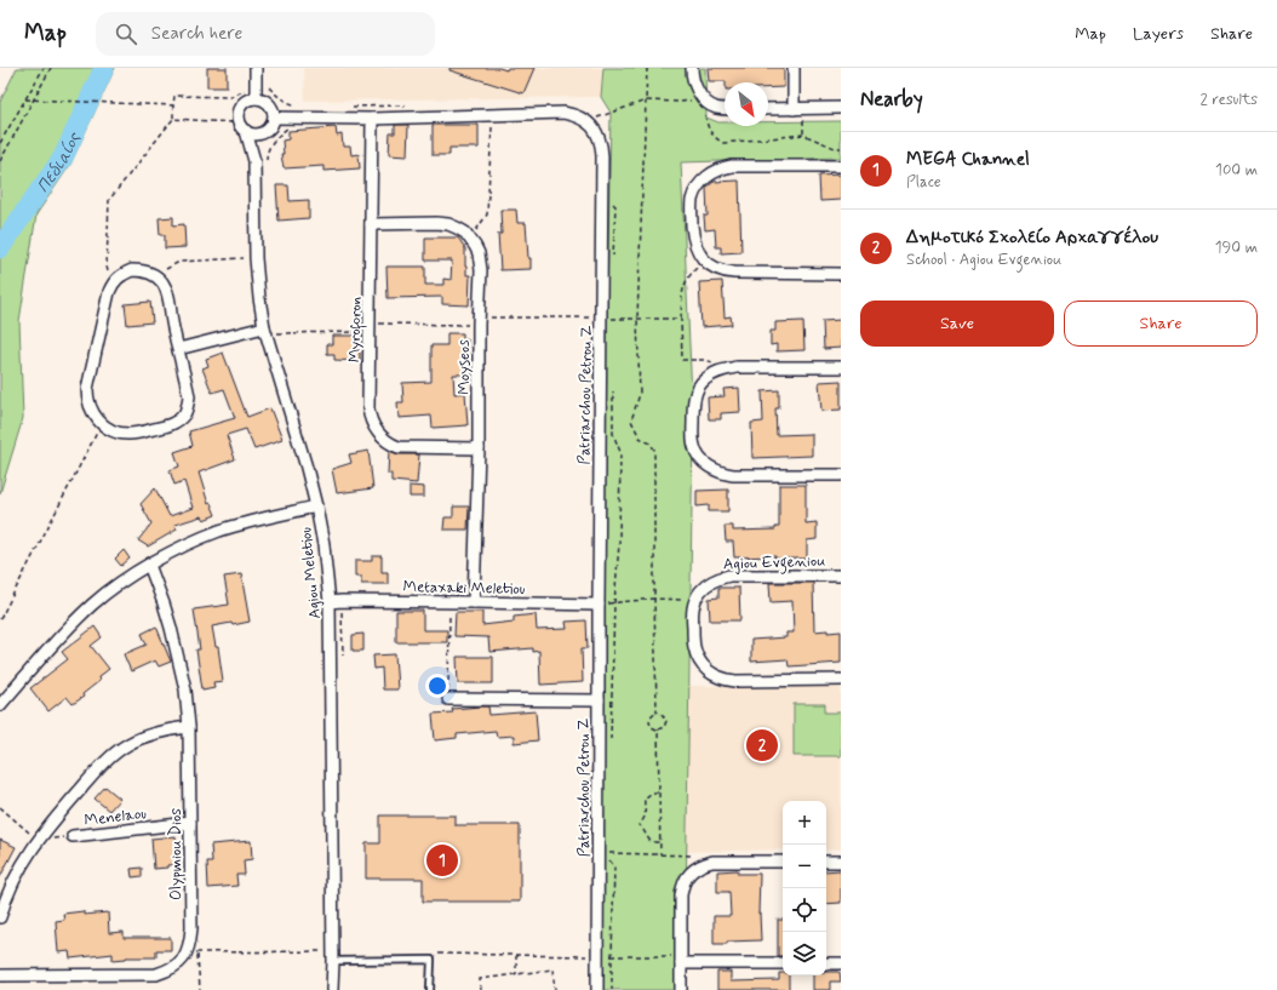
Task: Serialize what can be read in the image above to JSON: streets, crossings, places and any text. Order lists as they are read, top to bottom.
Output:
{
  "streets": {
    "street": [
      "Myroforon",
      "Moyseos",
      "Patriarchou Petrou Z",
      "Agiou Evgeniou",
      "Agiou Meletiou",
      "Metaxaki Meletiou",
      "Menelaou",
      "Olypmiou Dios"
    ]
  },
  "crossings": [
    ["Myroforon", "Moyseos"],
    ["Myroforon", "Patriarchou Petrou Z"],
    ["Moyseos", "Metaxaki Meletiou"],
    ["Patriarchou Petrou Z", "Agiou Meletiou"],
    ["Patriarchou Petrou Z", "Metaxaki Meletiou"],
    ["Agiou Meletiou", "Metaxaki Meletiou"],
    ["Menelaou", "Olypmiou Dios"]
  ],
  "water": ["Πεδιαίος"],
  "north": "bottom right",
  "page": {
    "header": "Map",
    "search": "Search here",
    "nav": ["Map", "Layers", "Share"],
    "heading": ["Nearby", "2 results"],
    "list": [
      {
        "mark": "1",
        "name": "MEGA Channel",
        "note": "Place",
        "value": "100 m"
      },
      {
        "mark": "2",
        "name": "Δημοτικό Σχολείο Αρχαγγέλου",
        "note": "School · Agiou Evgeniou",
        "value": "190 m"
      }
    ],
    "buttons": ["Save", "Share"],
    "pins": ["2", "1"],
    "map_buttons": ["+", "−"]
  }
}
